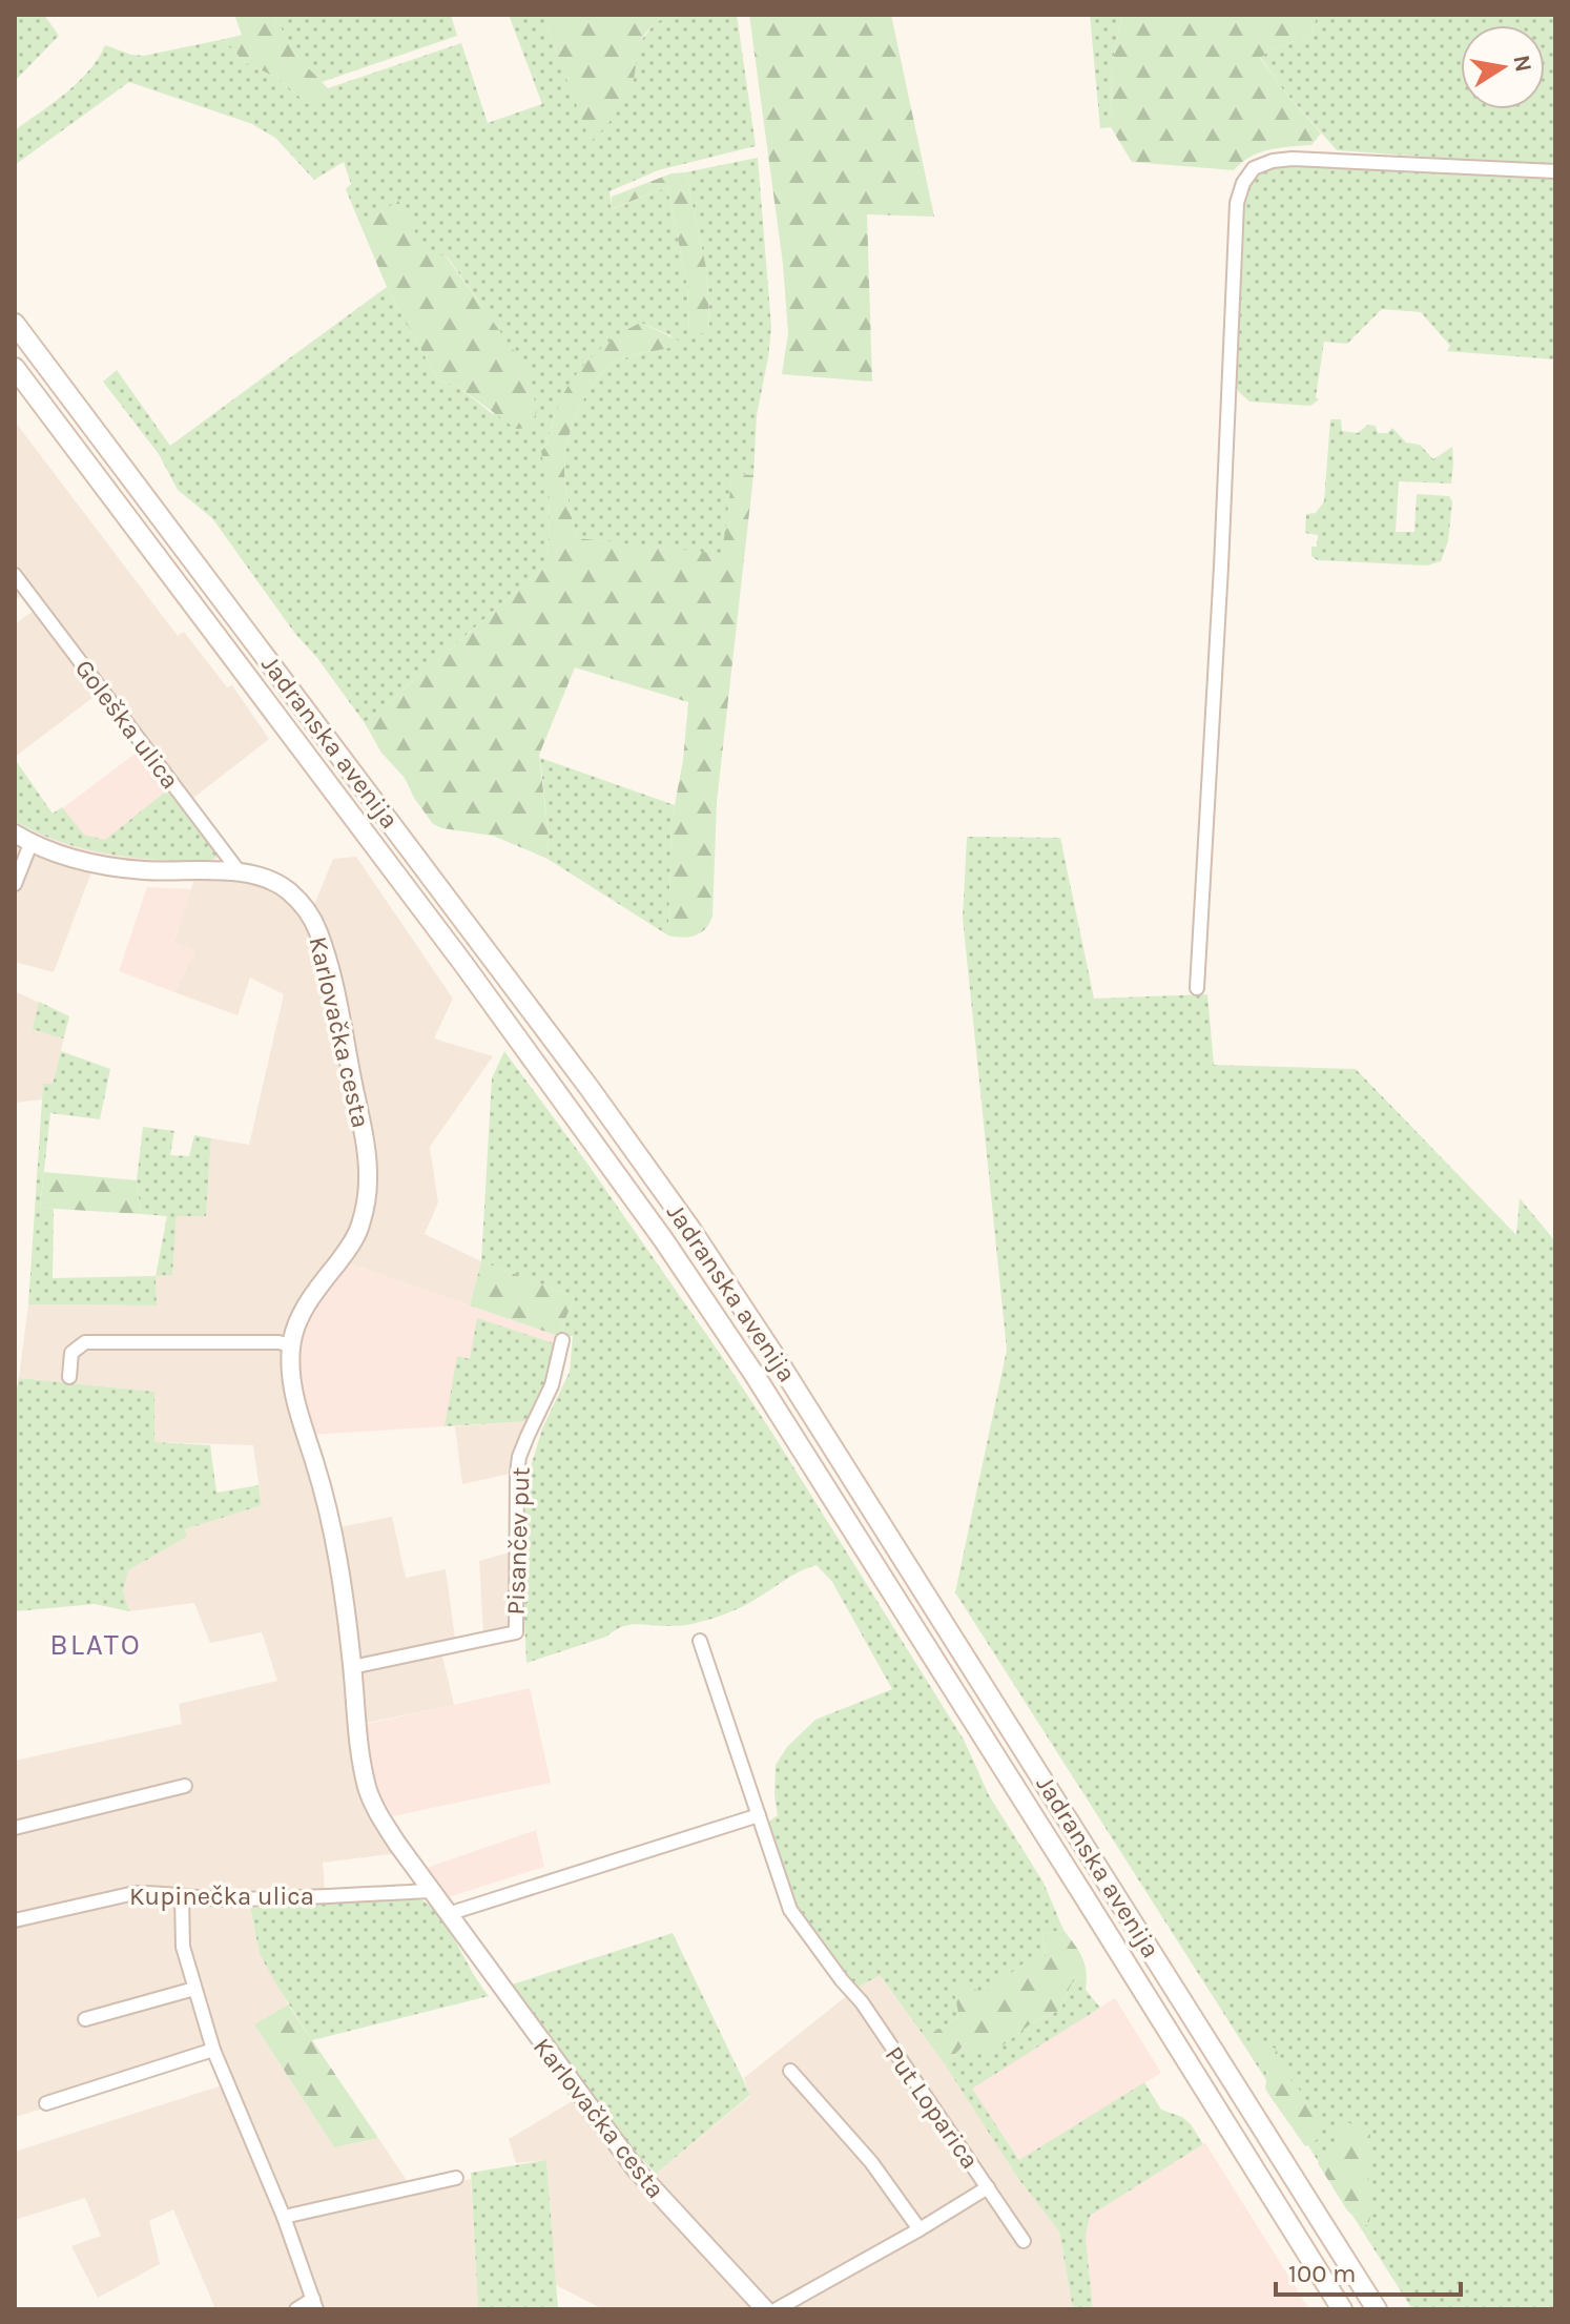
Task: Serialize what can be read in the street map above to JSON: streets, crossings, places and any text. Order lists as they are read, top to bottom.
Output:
{
  "streets": {
    "main road": ["Jadranska avenija"],
    "street": [
      "Goleška ulica",
      "Karlovačka cesta",
      "Pisančev put",
      "Kupinečka ulica",
      "Put Loparica"
    ]
  },
  "crossings": [
    ["Goleška ulica", "Karlovačka cesta"],
    ["Karlovačka cesta", "Pisančev put"],
    ["Karlovačka cesta", "Kupinečka ulica"]
  ],
  "districts": ["BLATO"],
  "scale_bar": "100 m",
  "north": "right"
}
